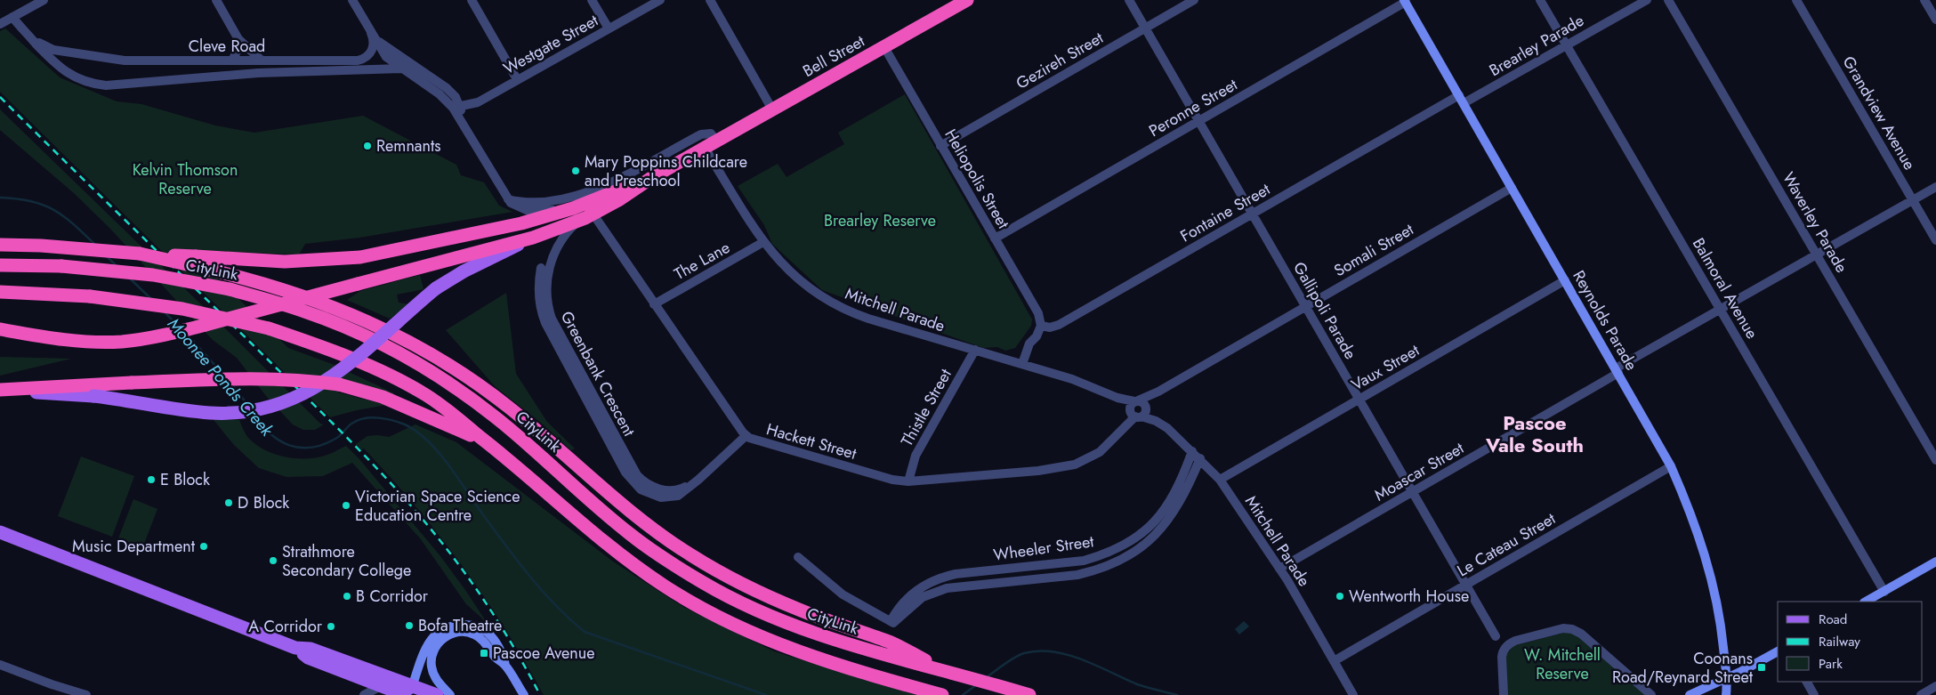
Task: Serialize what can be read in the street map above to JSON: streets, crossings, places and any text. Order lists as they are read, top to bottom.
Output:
{
  "streets": {
    "highway": ["Bell Street", "CityLink"],
    "street": [
      "Westgate Street",
      "Brearley Parade",
      "Cleve Road",
      "Gezireh Street",
      "Peronne Street",
      "Grandview Avenue",
      "Heliopolis Street",
      "Fontaine Street",
      "Waverley Parade",
      "Somali Street",
      "The Lane",
      "Balmoral Avenue",
      "Mitchell Parade",
      "Gallipoli Parade",
      "Reynolds Parade",
      "Vaux Street",
      "Greenbank Crescent",
      "Thistle Street",
      "Hackett Street",
      "Moascar Street",
      "Le Cateau Street",
      "Wheeler Street"
    ]
  },
  "crossings": [
    ["Brearley Parade", "Balmoral Avenue"],
    ["Brearley Parade", "Reynolds Parade"],
    ["Bell Street", "Heliopolis Street"],
    ["Bell Street", "Mitchell Parade"],
    ["Bell Street", "Greenbank Crescent"],
    ["Bell Street", "Hackett Street"],
    ["Gezireh Street", "Heliopolis Street"],
    ["Gezireh Street", "Gallipoli Parade"],
    ["Peronne Street", "Heliopolis Street"],
    ["Peronne Street", "Gallipoli Parade"],
    ["Peronne Street", "Reynolds Parade"],
    ["Grandview Avenue", "Moascar Street"],
    ["Heliopolis Street", "Fontaine Street"],
    ["Fontaine Street", "Gallipoli Parade"],
    ["Fontaine Street", "Reynolds Parade"],
    ["Waverley Parade", "Moascar Street"],
    ["Somali Street", "Mitchell Parade"],
    ["Somali Street", "Gallipoli Parade"],
    ["Somali Street", "Reynolds Parade"],
    ["Somali Street", "Hackett Street"],
    ["The Lane", "Mitchell Parade"],
    ["The Lane", "Hackett Street"],
    ["Balmoral Avenue", "Moascar Street"],
    ["Mitchell Parade", "Vaux Street"],
    ["Mitchell Parade", "Thistle Street"],
    ["Mitchell Parade", "Hackett Street"],
    ["Mitchell Parade", "Moascar Street"],
    ["Mitchell Parade", "Le Cateau Street"],
    ["Mitchell Parade", "Wheeler Street"],
    ["Gallipoli Parade", "Vaux Street"],
    ["Gallipoli Parade", "Moascar Street"],
    ["Gallipoli Parade", "Le Cateau Street"],
    ["Reynolds Parade", "Vaux Street"],
    ["Reynolds Parade", "Moascar Street"],
    ["Reynolds Parade", "Le Cateau Street"],
    ["Greenbank Crescent", "Hackett Street"],
    ["Thistle Street", "Hackett Street"]
  ],
  "districts": ["Pascoe Vale South"],
  "water": ["Moonee Ponds Creek"],
  "parks": ["Kelvin Thomson Reserve", "Brearley Reserve", "W. Mitchell Reserve"],
  "places": {
    "other": [
      "Remnants",
      "Mary Poppins Childcare and Preschool",
      "E Block",
      "D Block",
      "Victorian Space Science Education Centre",
      "Music Department",
      "Strathmore Secondary College",
      "B Corridor",
      "Wentworth House",
      "Bofa Theatre",
      "A Corridor"
    ],
    "transit": ["Pascoe Avenue", "Coonans Road/Reynard Street"]
  },
  "legend": ["Road", "Railway", "Park"]
}
